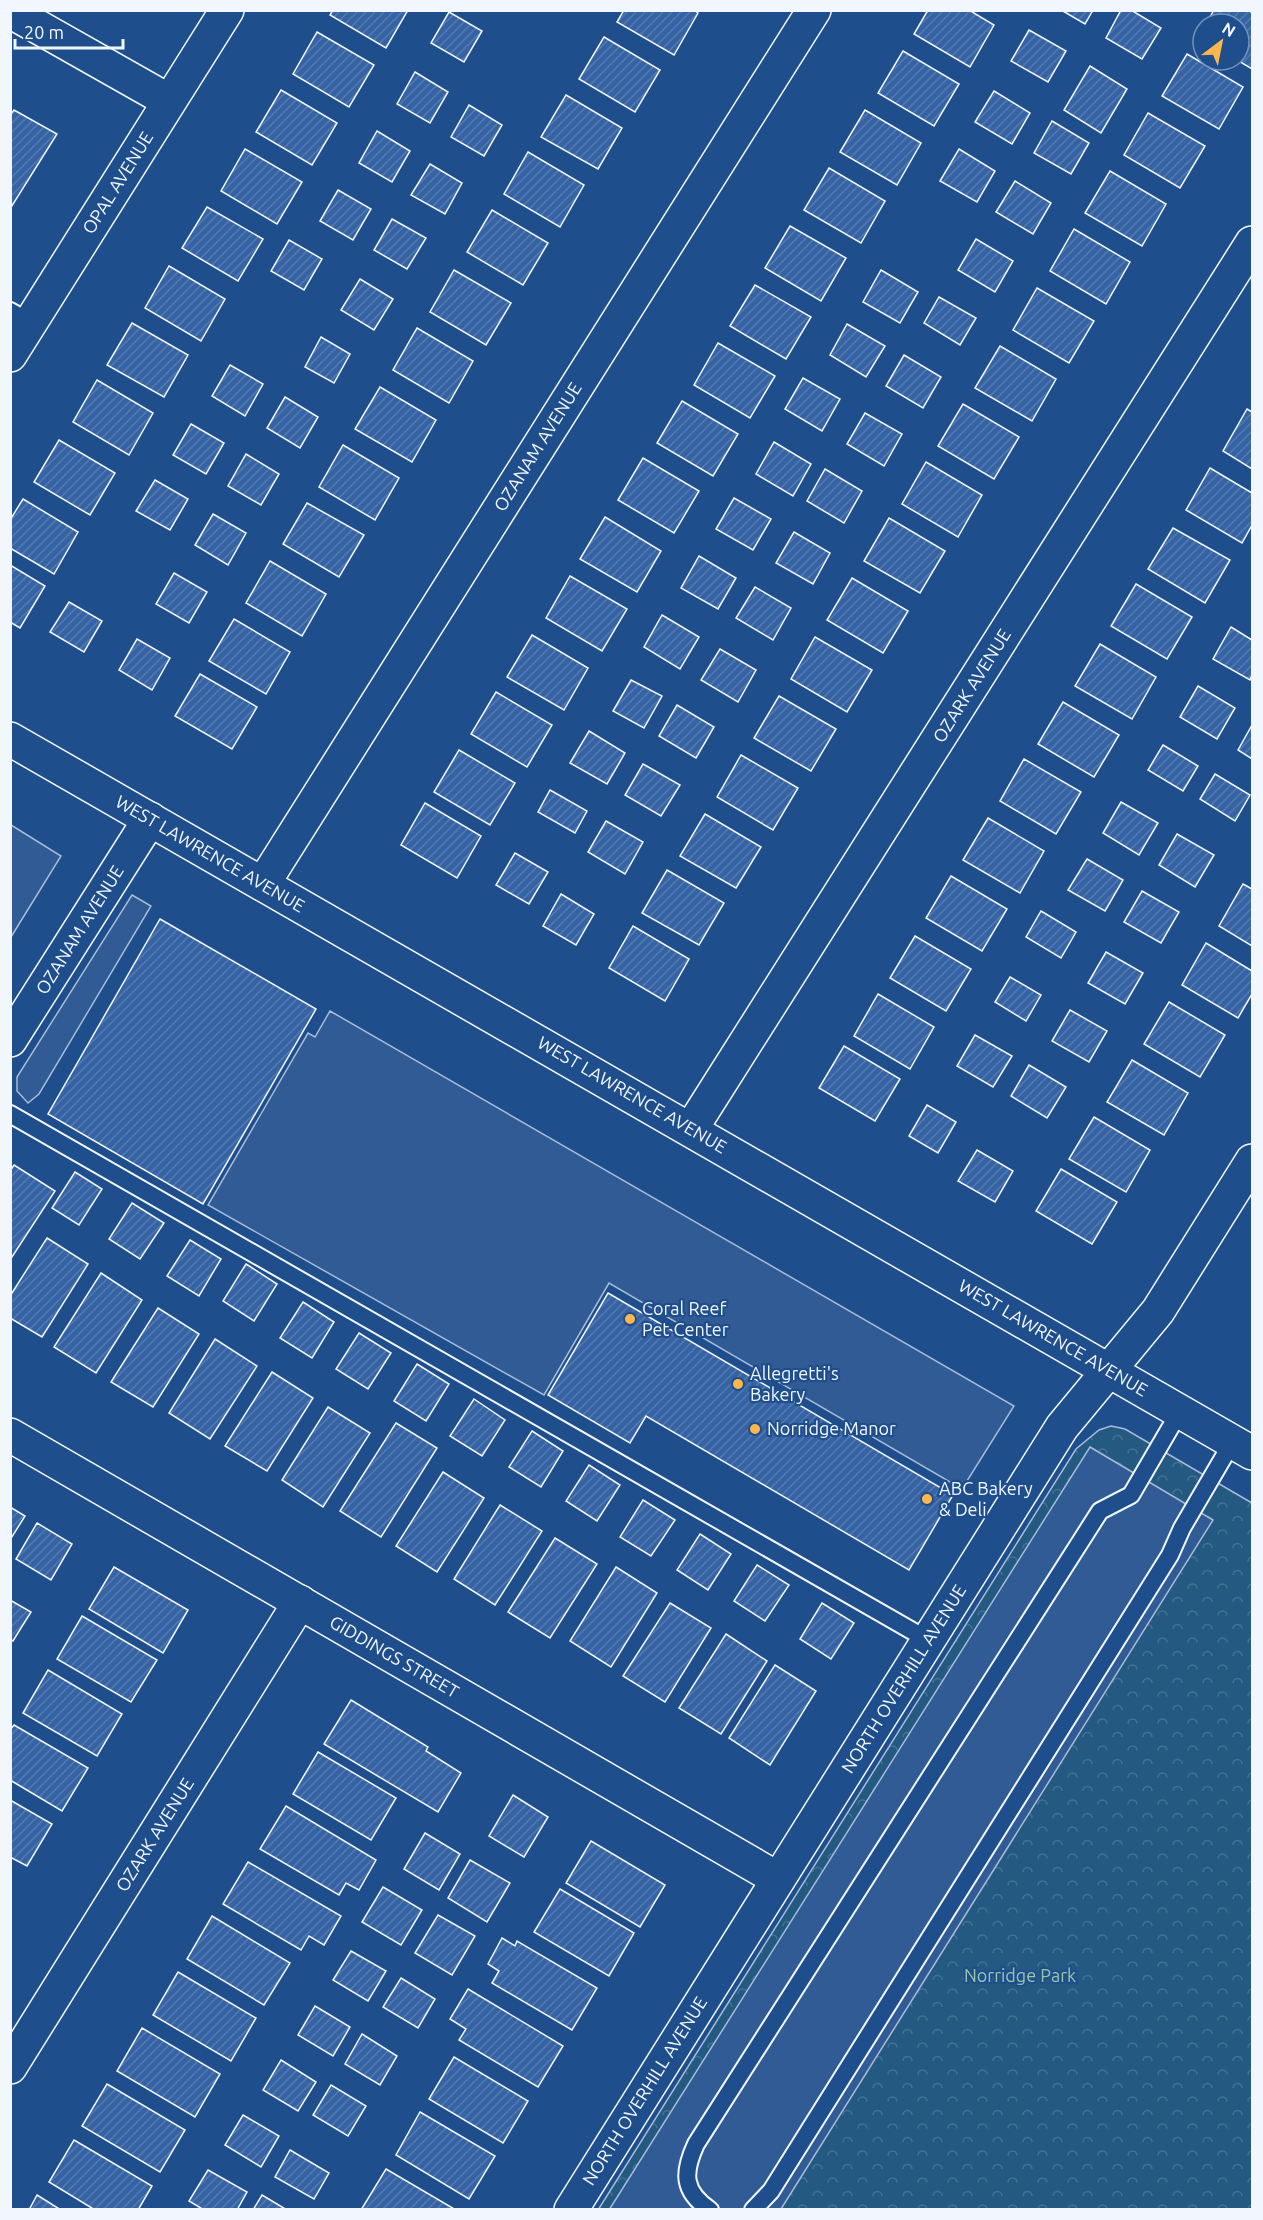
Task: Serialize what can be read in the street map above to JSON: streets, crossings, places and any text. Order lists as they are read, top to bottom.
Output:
{
  "streets": {
    "street": [
      "OPAL AVENUE",
      "OZANAM AVENUE",
      "OZARK AVENUE",
      "WEST LAWRENCE AVENUE",
      "GIDDINGS STREET",
      "NORTH OVERHILL AVENUE"
    ]
  },
  "crossings": [
    ["OZANAM AVENUE", "WEST LAWRENCE AVENUE"],
    ["OZARK AVENUE", "WEST LAWRENCE AVENUE"],
    ["OZARK AVENUE", "GIDDINGS STREET"],
    ["WEST LAWRENCE AVENUE", "NORTH OVERHILL AVENUE"],
    ["GIDDINGS STREET", "NORTH OVERHILL AVENUE"]
  ],
  "parks": ["Norridge Park"],
  "places": [
    "Coral Reef Pet Center",
    "Allegretti's Bakery",
    "Norridge Manor",
    "ABC Bakery & Deli"
  ],
  "scale_bar": "20 m",
  "north": "top right"
}
